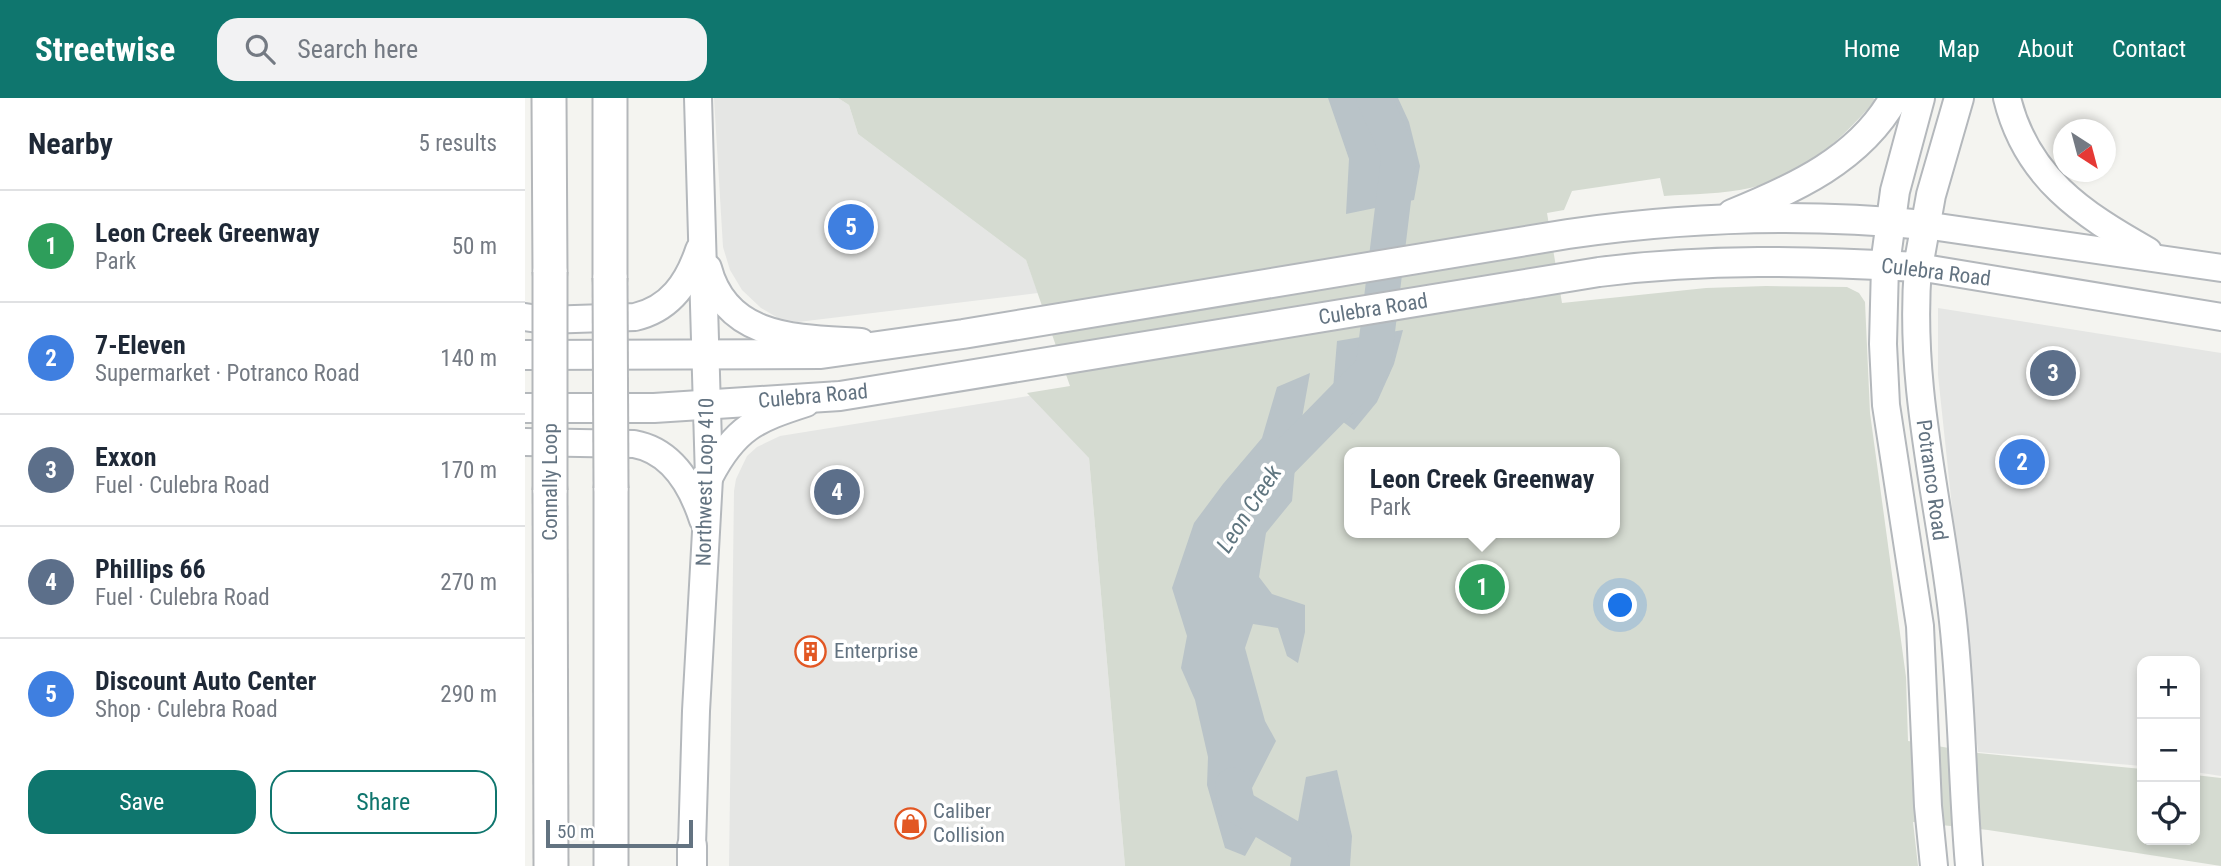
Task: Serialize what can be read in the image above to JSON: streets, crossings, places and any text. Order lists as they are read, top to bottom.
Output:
{
  "streets": {
    "highway": ["Connally Loop"],
    "main road": ["Culebra Road", "Potranco Road", "Northwest Loop 410"]
  },
  "crossings": [
    ["Culebra Road", "Potranco Road"],
    ["Culebra Road", "Northwest Loop 410"]
  ],
  "water": ["Leon Creek"],
  "places": {
    "building": ["Enterprise"],
    "shop": ["Caliber Collision"]
  },
  "scale_bar": "50 m",
  "north": "bottom right",
  "page": {
    "header": "Streetwise",
    "search": "Search here",
    "nav": [
      "Home",
      "Map",
      "About",
      "Contact"
    ],
    "heading": ["Nearby", "5 results"],
    "list": [
      {
        "mark": "1",
        "name": "Leon Creek Greenway",
        "note": "Park",
        "value": "50 m"
      },
      {
        "mark": "2",
        "name": "7-Eleven",
        "note": "Supermarket · Potranco Road",
        "value": "140 m"
      },
      {
        "mark": "3",
        "name": "Exxon",
        "note": "Fuel · Culebra Road",
        "value": "170 m"
      },
      {
        "mark": "4",
        "name": "Phillips 66",
        "note": "Fuel · Culebra Road",
        "value": "270 m"
      },
      {
        "mark": "5",
        "name": "Discount Auto Center",
        "note": "Shop · Culebra Road",
        "value": "290 m"
      }
    ],
    "pins": [
      "5",
      "3",
      "2",
      "4",
      "1"
    ],
    "popup": ["Leon Creek Greenway", "Park"],
    "map_buttons": ["+", "−"],
    "buttons": ["Save", "Share"],
    "scale": "50 m"
  }
}
